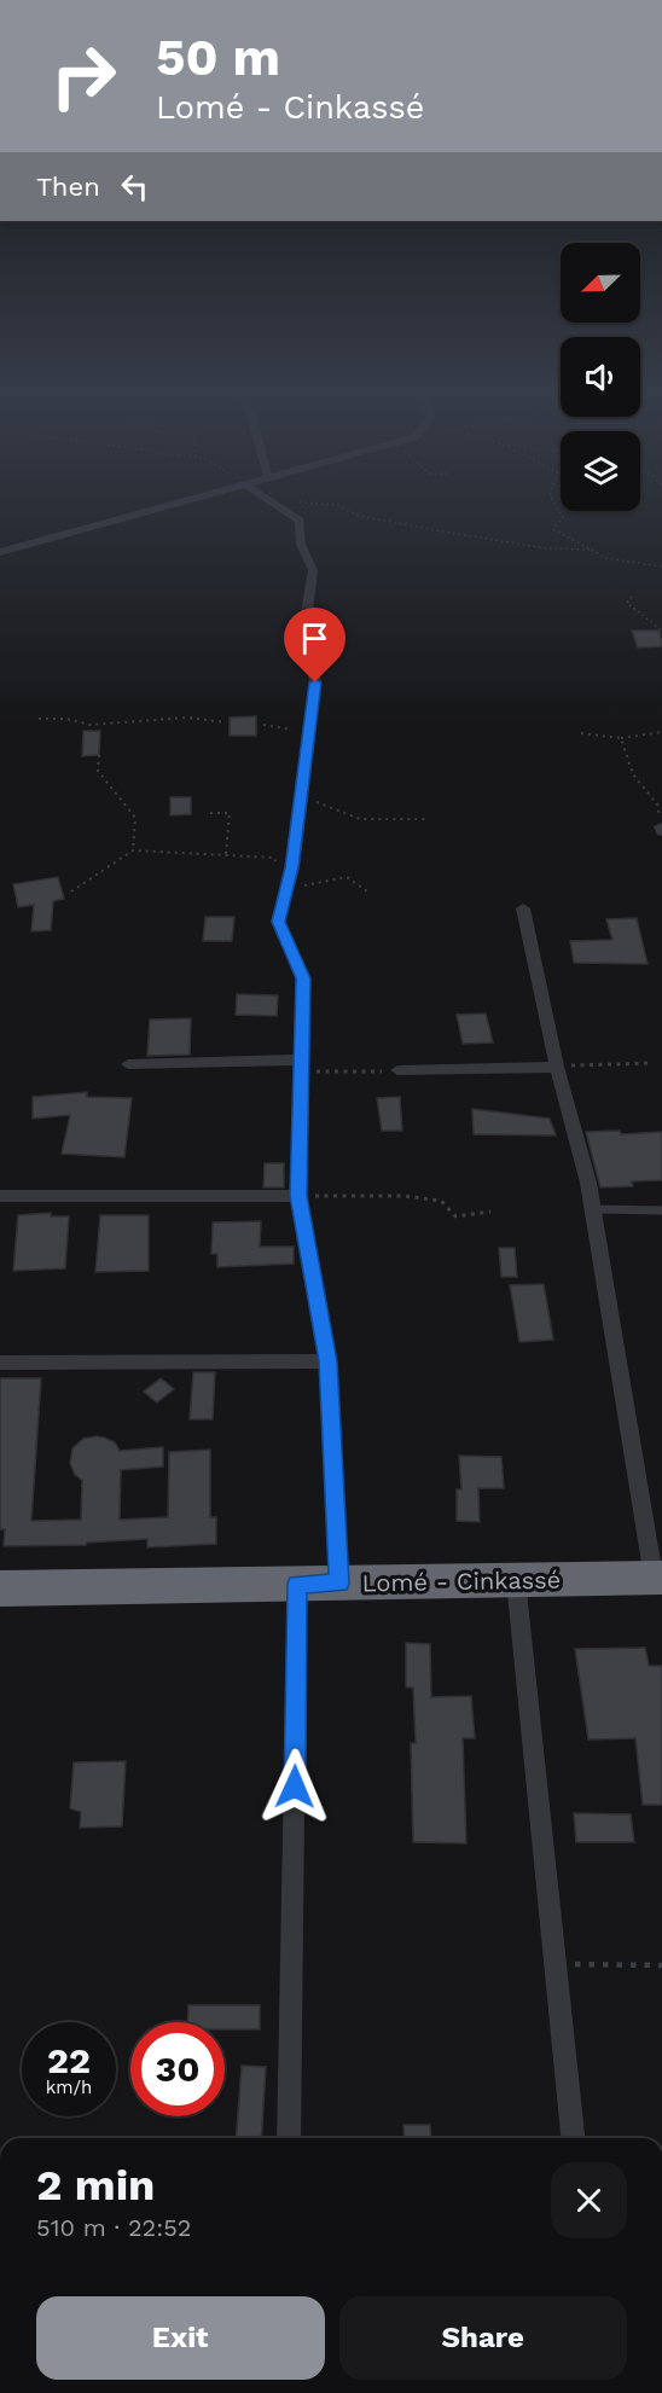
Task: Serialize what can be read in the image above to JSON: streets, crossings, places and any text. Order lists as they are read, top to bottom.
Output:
{
  "streets": {
    "highway": ["Lomé - Cinkassé"]
  },
  "north": "bottom left",
  "page": {
    "turn": ["50 m", "Lomé - Cinkassé"],
    "then": "Then",
    "speed": "22 km/h",
    "limit": "30",
    "heading": ["2 min", "510 m · 22:52"],
    "buttons": ["Exit", "Share"]
  }
}
